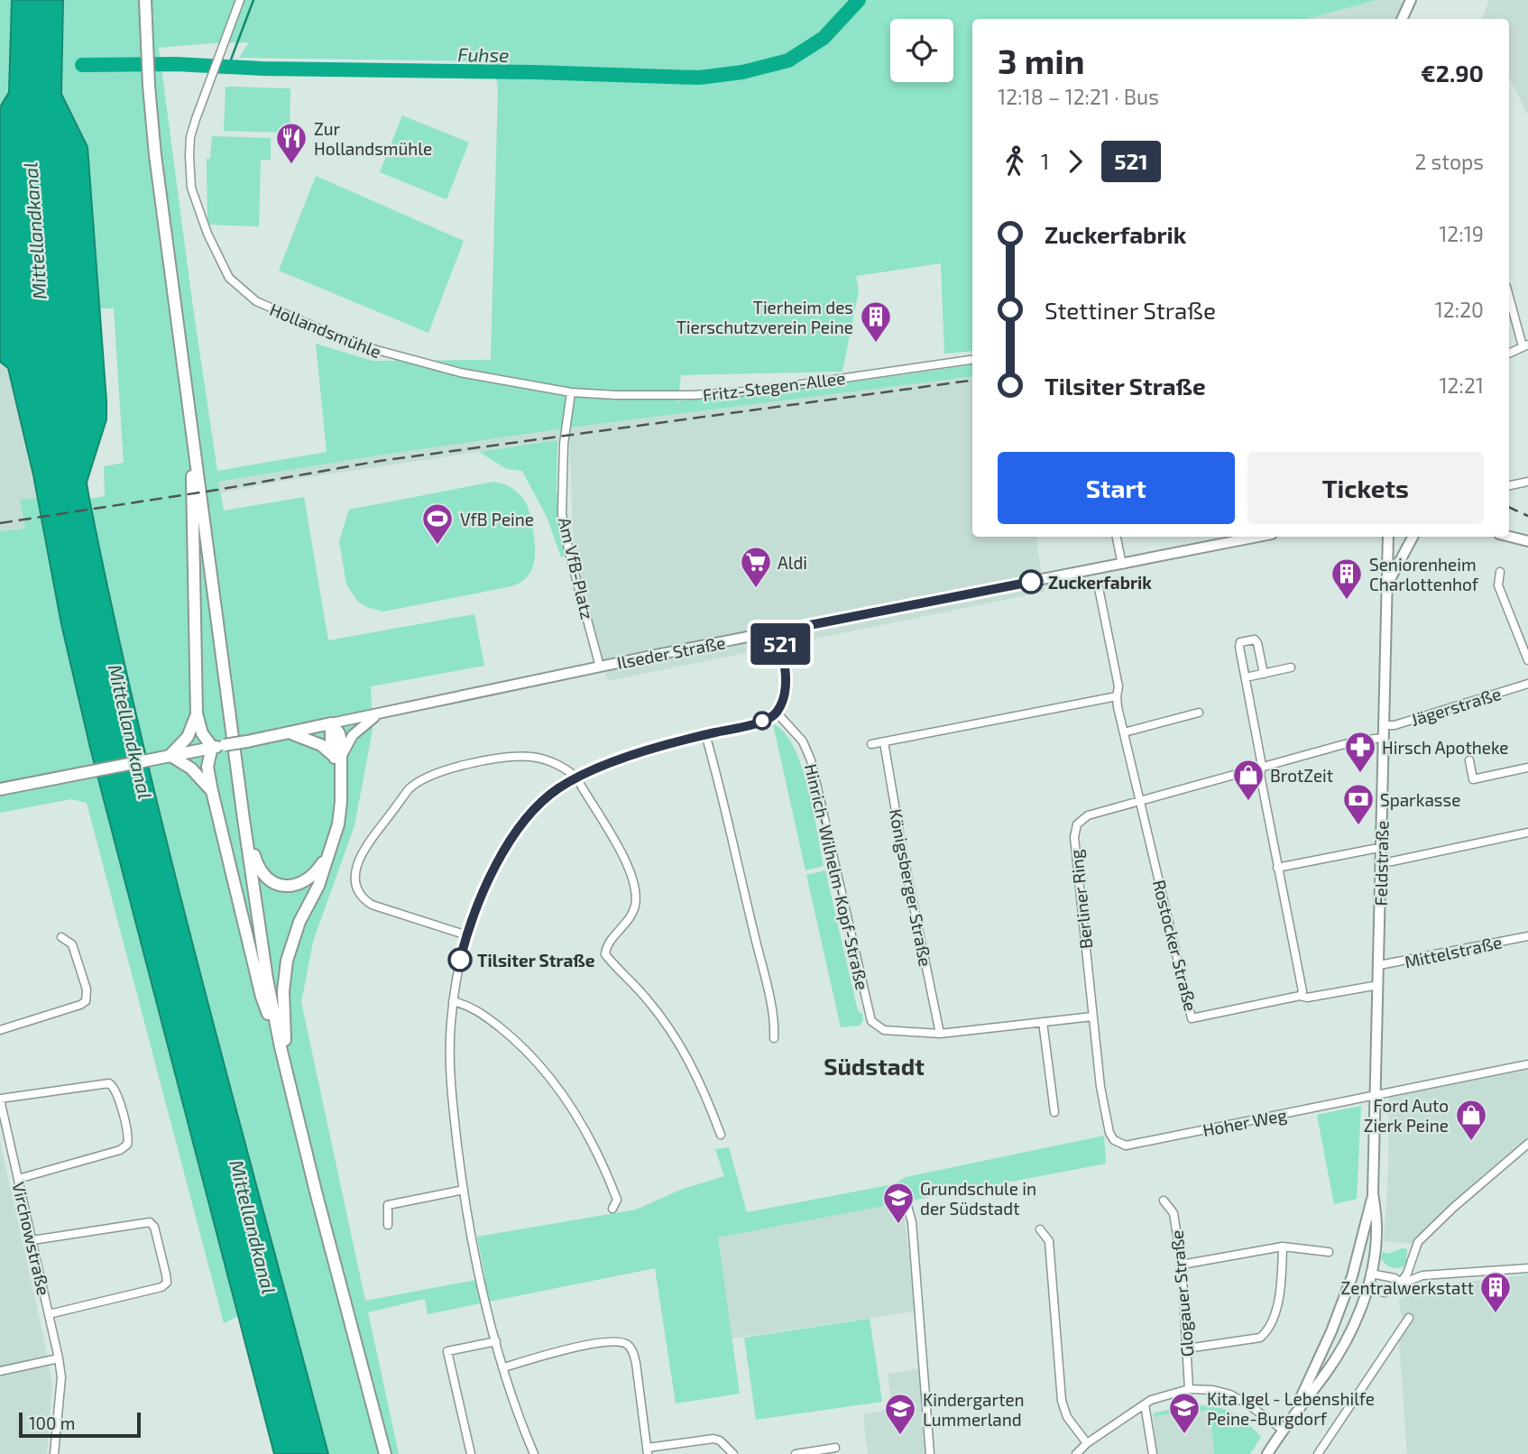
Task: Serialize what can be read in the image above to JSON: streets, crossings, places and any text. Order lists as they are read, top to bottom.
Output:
{
  "streets": {
    "street": [
      "Hollandsmühle",
      "Fritz-Stegen-Allee",
      "Am VfB-Platz",
      "Ilseder Straße",
      "Jägerstraße",
      "Feldstraße",
      "Hinrich-Wilhelm-Kopf-Straße",
      "Königsberger Straße",
      "Berliner Ring",
      "Rostocker Straße",
      "Mittelstraße",
      "Hoher Weg",
      "Virchowstraße",
      "Glogauer Straße"
    ]
  },
  "crossings": [
    ["Hollandsmühle", "Fritz-Stegen-Allee"],
    ["Hollandsmühle", "Am VfB-Platz"],
    ["Fritz-Stegen-Allee", "Am VfB-Platz"],
    ["Am VfB-Platz", "Ilseder Straße"],
    ["Jägerstraße", "Feldstraße"],
    ["Feldstraße", "Berliner Ring"],
    ["Feldstraße", "Rostocker Straße"],
    ["Feldstraße", "Mittelstraße"],
    ["Feldstraße", "Hoher Weg"],
    ["Hinrich-Wilhelm-Kopf-Straße", "Königsberger Straße"],
    ["Berliner Ring", "Rostocker Straße"],
    ["Berliner Ring", "Hoher Weg"]
  ],
  "districts": ["Südstadt"],
  "water": ["Fuhse", "Mittellandkanal"],
  "places": {
    "restaurant": ["Zur Hollandsmühle"],
    "building": ["Tierheim des Tierschutzverein Peine", "Seniorenheim Charlottenhof", "Zentralwerkstatt"],
    "sports": ["VfB Peine"],
    "other": ["Zuckerfabrik", "Tilsiter Straße"],
    "supermarket": ["Aldi"],
    "pharmacy": ["Hirsch Apotheke"],
    "shop": ["BrotZeit", "Ford Auto Zierk Peine"],
    "bank": ["Sparkasse"],
    "school or university": ["Grundschule in der Südstadt", "Kita Igel - Lebenshilfe Peine-Burgdorf", "Kindergarten Lummerland"]
  },
  "lines": ["bus line 521"],
  "scale_bar": "100 m",
  "page": {
    "on_map": "521",
    "heading": ["3 min", "12:18 – 12:21 · Bus", "€2.90"],
    "legs": ["1", "521", "2 stops"],
    "list": [
      {
        "name": "Zuckerfabrik",
        "value": "12:19"
      },
      {
        "name": "Stettiner Straße",
        "value": "12:20"
      },
      {
        "name": "Tilsiter Straße",
        "value": "12:21"
      }
    ],
    "buttons": ["Start", "Tickets"],
    "scale": "100 m"
  }
}
